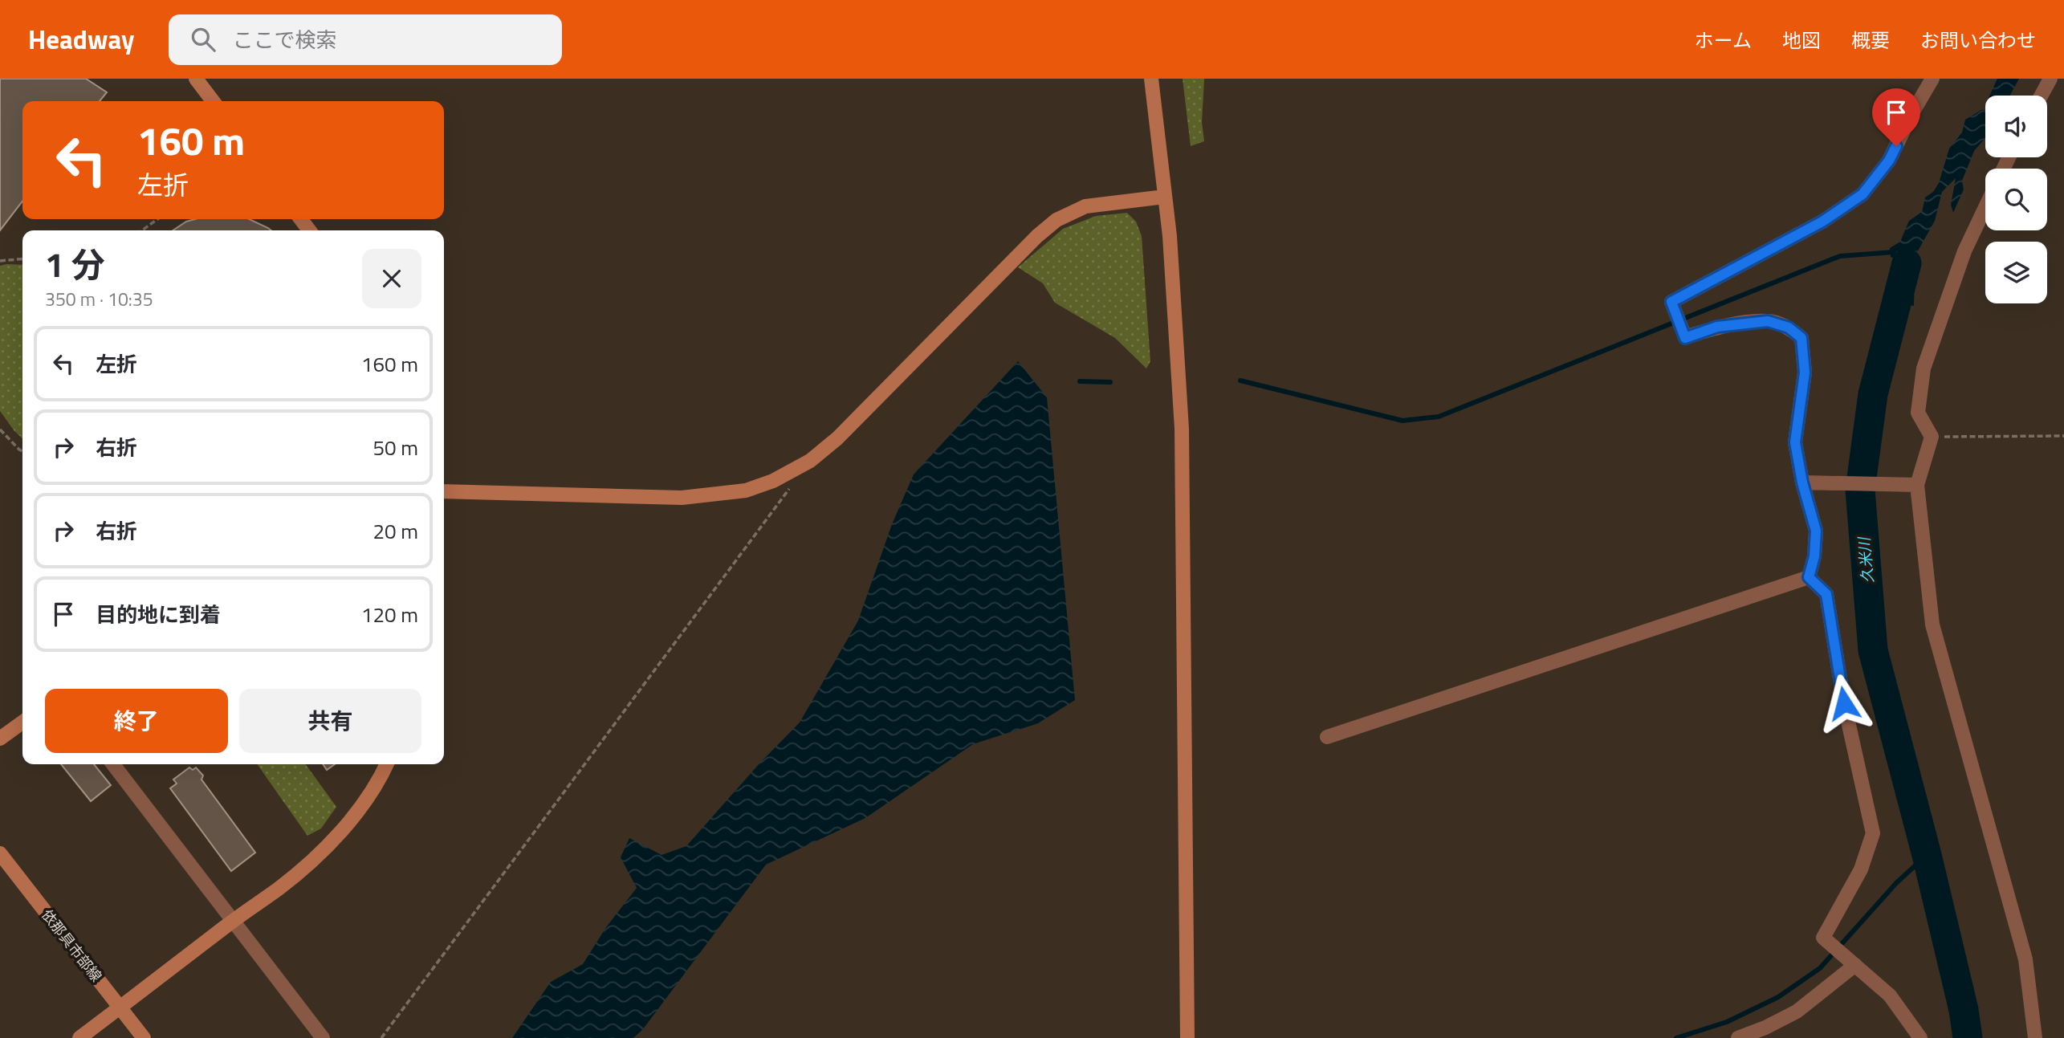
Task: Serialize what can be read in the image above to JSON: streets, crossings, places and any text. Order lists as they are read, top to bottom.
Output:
{
  "streets": {
    "street": ["依那具市部線"]
  },
  "water": ["久米川"],
  "page": {
    "header": "Headway",
    "search": "ここで検索",
    "nav": [
      "ホーム",
      "地図",
      "概要",
      "お問い合わせ"
    ],
    "turn": ["160 m", "左折"],
    "heading": ["1 分", "350 m · 10:35"],
    "list": [
      {
        "name": "左折",
        "value": "160 m"
      },
      {
        "name": "右折",
        "value": "50 m"
      },
      {
        "name": "右折",
        "value": "20 m"
      },
      {
        "name": "目的地に到着",
        "value": "120 m"
      }
    ],
    "buttons": ["終了", "共有"]
  }
}
